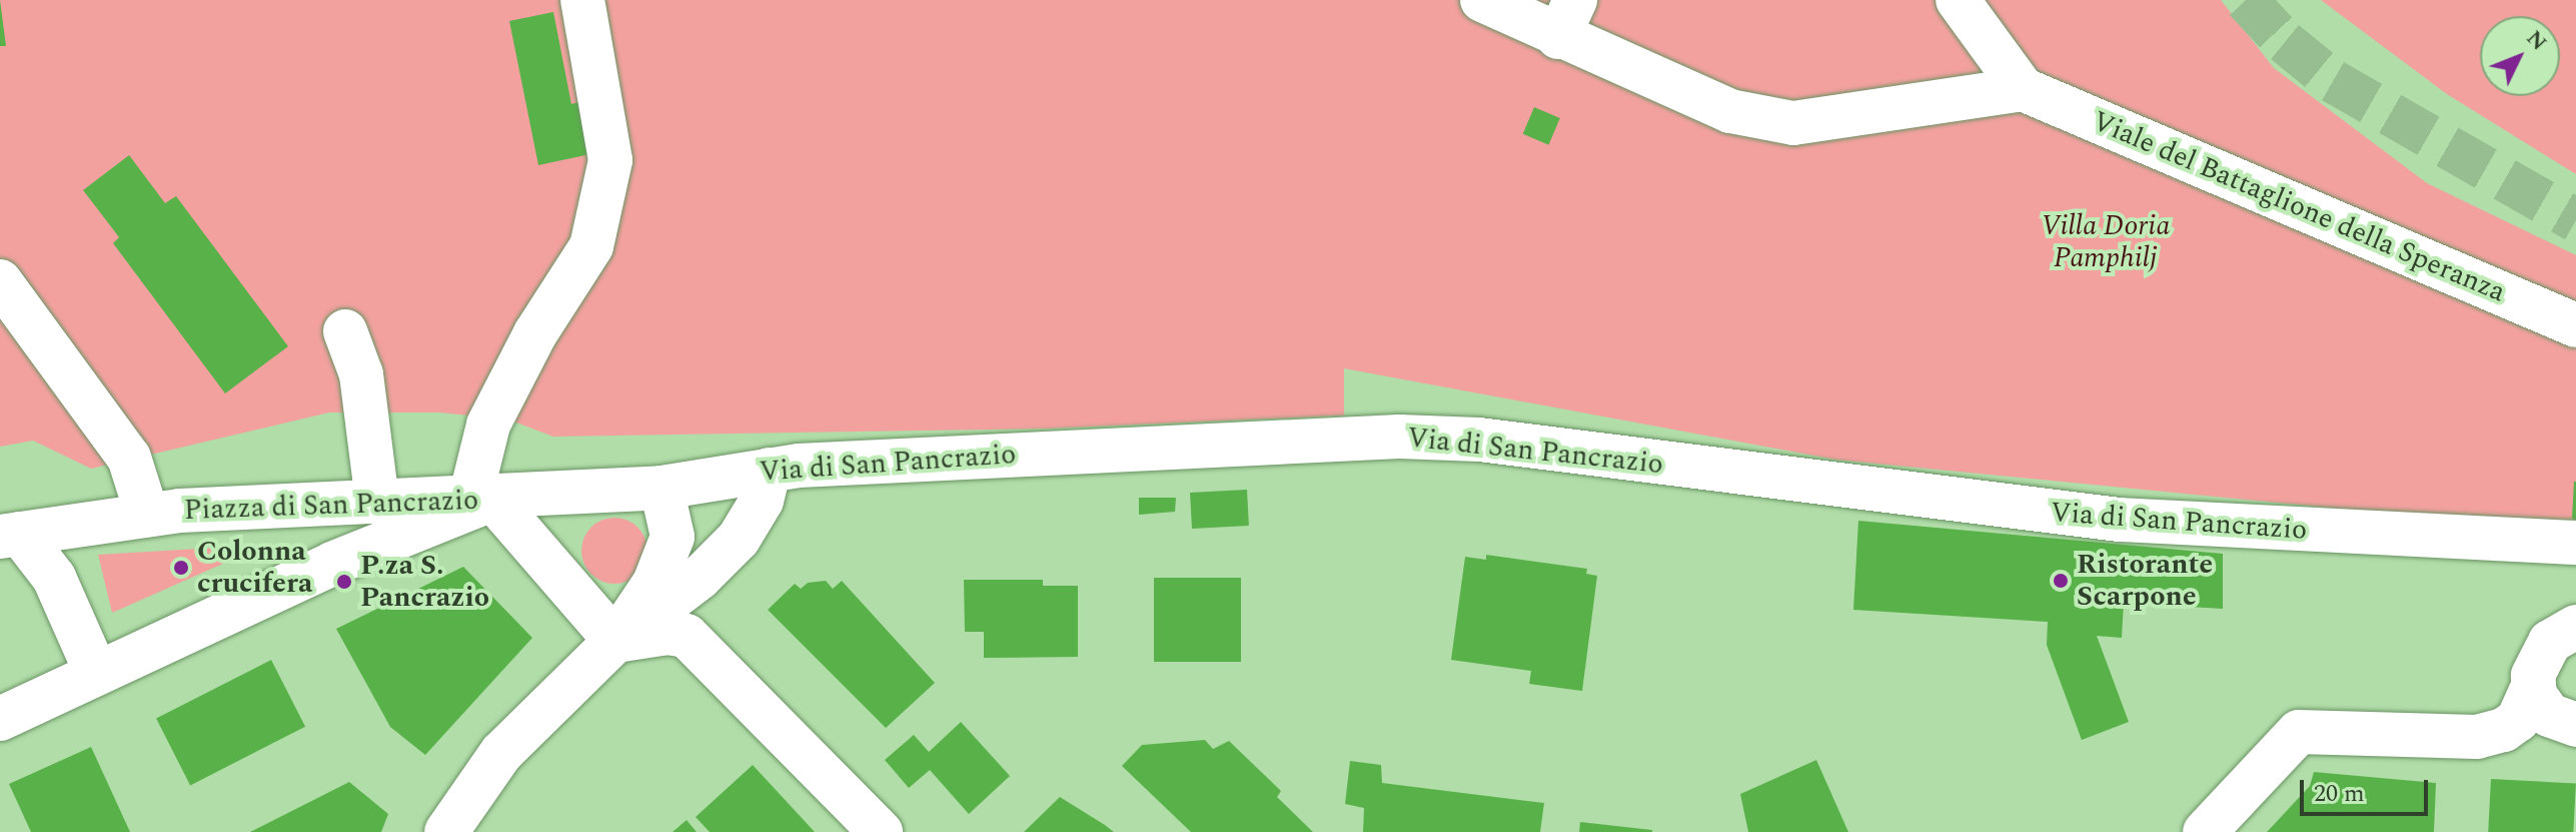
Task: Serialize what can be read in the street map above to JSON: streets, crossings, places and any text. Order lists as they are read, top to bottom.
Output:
{
  "streets": {
    "street": ["Viale del Battaglione della Speranza", "Via di San Pancrazio", "Piazza di San Pancrazio"]
  },
  "crossings": [
    ["Via di San Pancrazio", "Piazza di San Pancrazio"]
  ],
  "parks": ["Villa Doria Pamphilj"],
  "places": ["Colonna crucifera", "Ristorante Scarpone", "P.za S. Pancrazio"],
  "scale_bar": "20 m",
  "north": "top right"
}
